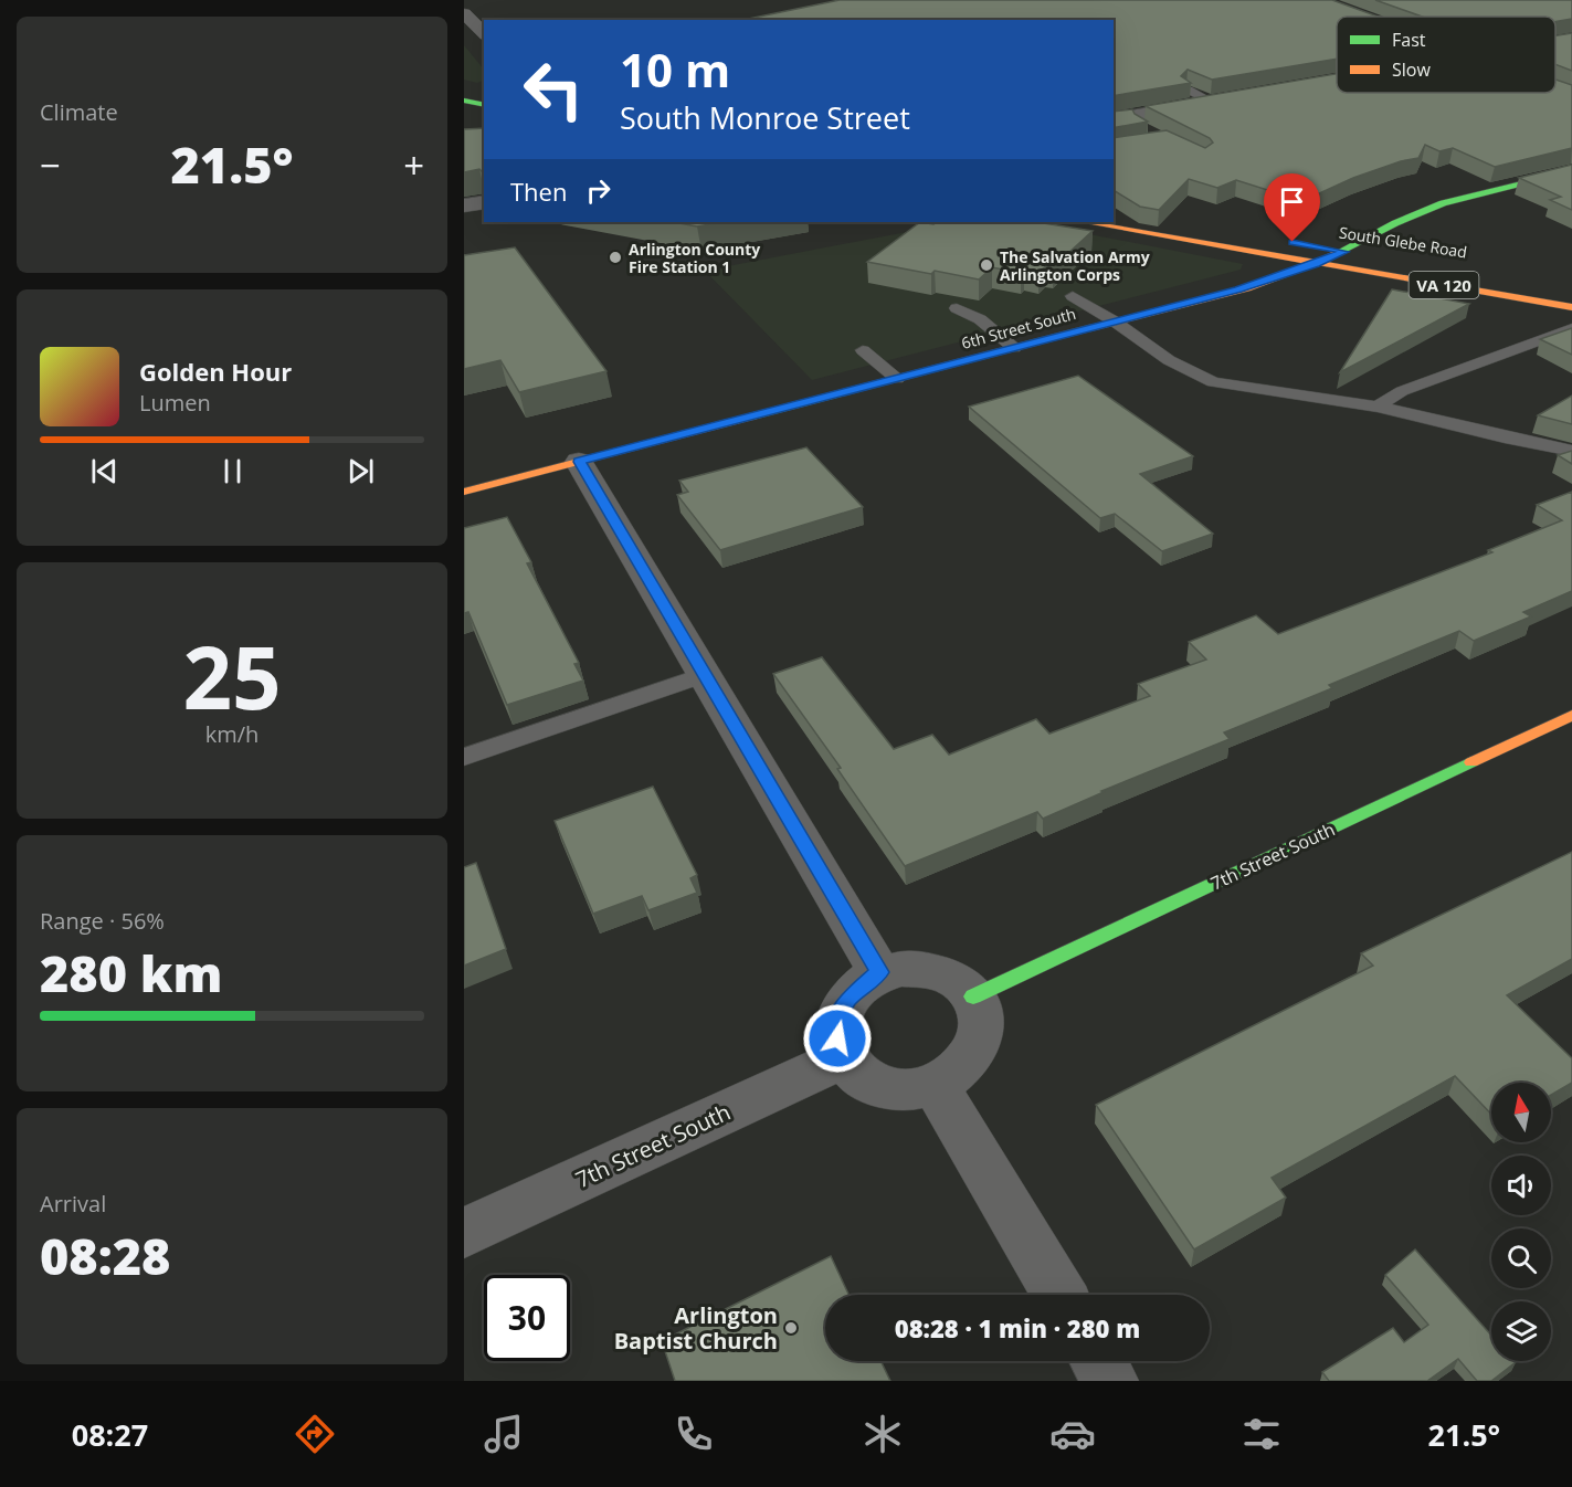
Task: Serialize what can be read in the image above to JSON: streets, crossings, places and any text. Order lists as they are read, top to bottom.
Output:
{
  "streets": {
    "street": [
      "South Glebe Road",
      "VA 120",
      "6th Street South",
      "7th Street South"
    ]
  },
  "crossings": [
    ["South Glebe Road", "6th Street South"]
  ],
  "places": ["Arlington County Fire Station 1", "The Salvation Army Arlington Corps", "Arlington Baptist Church"],
  "legend": ["Fast", "Slow"],
  "north": "top",
  "page": {
    "tile": [
      "Climate",
      ["25", "km/h"],
      ["Range · 56%", "280 km"],
      ["Arrival", "08:28"]
    ],
    "turn": ["10 m", "South Monroe Street"],
    "heat": ["−", "21.5°", "+"],
    "then": "Then",
    "song": ["Golden Hour", "Lumen"],
    "limit": "30",
    "trip": "08:28 · 1 min · 280 m",
    "tabs": ["08:27", "21.5°"]
  }
}
